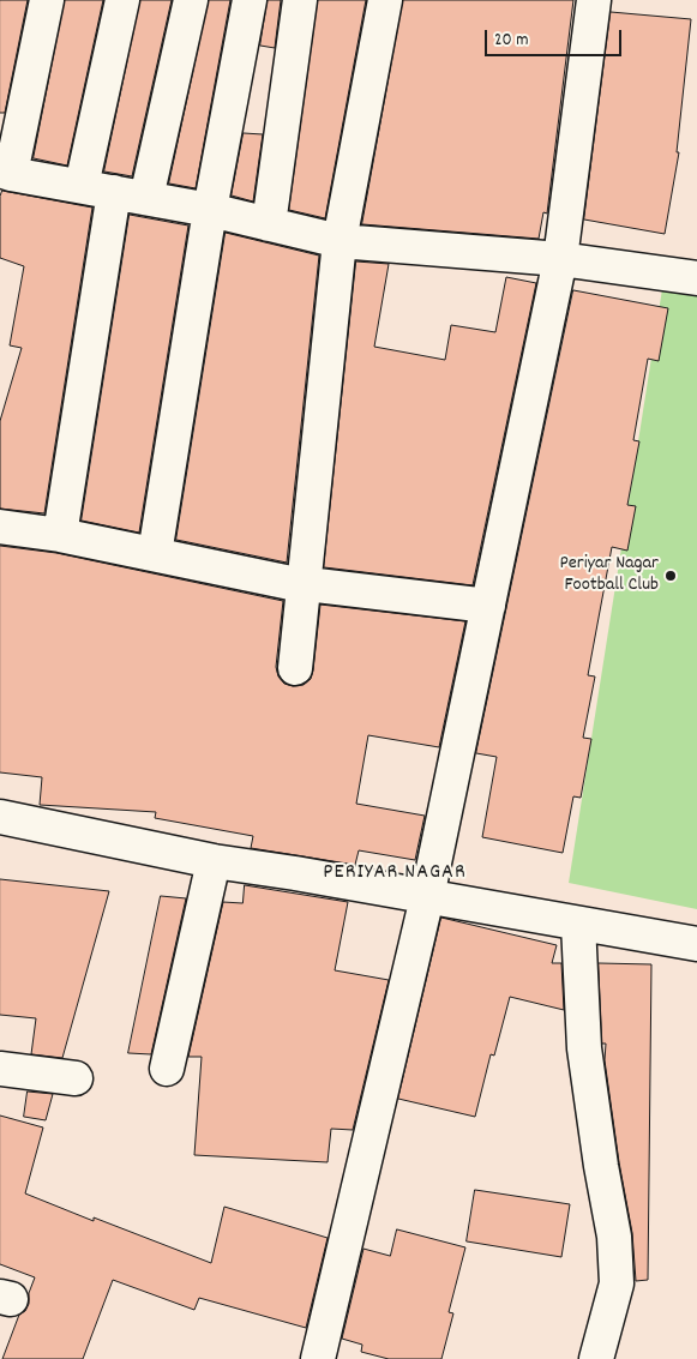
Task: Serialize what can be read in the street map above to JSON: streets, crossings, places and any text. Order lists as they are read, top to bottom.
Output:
{
  "districts": ["PERIYAR NAGAR"],
  "places": ["Periyar Nagar Football Club"],
  "scale_bar": "20 m"
}
